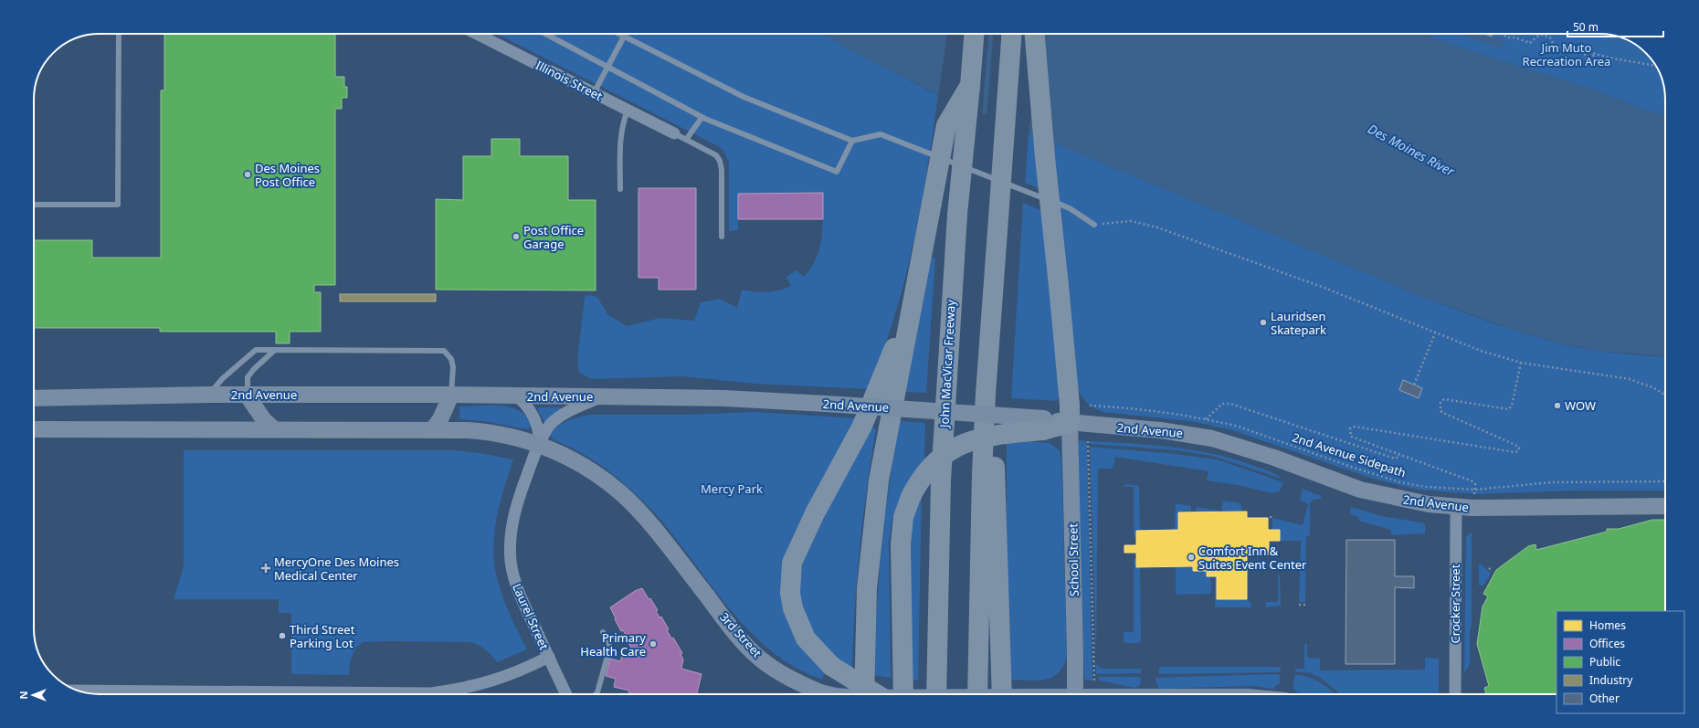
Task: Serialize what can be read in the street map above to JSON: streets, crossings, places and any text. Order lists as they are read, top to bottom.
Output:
{
  "streets": {
    "highway": ["John MacVicar Freeway"],
    "main road": ["2nd Avenue", "School Street", "3rd Street"],
    "street": ["Illinois Street", "Crocker Street", "Laurel Street"],
    "path": ["2nd Avenue Sidepath"]
  },
  "crossings": [
    ["2nd Avenue", "School Street"],
    ["2nd Avenue", "Crocker Street"],
    ["2nd Avenue", "Laurel Street"],
    ["Laurel Street", "3rd Street"]
  ],
  "water": ["Des Moines River"],
  "parks": ["Jim Muto Recreation Area", "Mercy Park"],
  "places": {
    "other": [
      "Des Moines Post Office",
      "Post Office Garage",
      "Lauridsen Skatepark",
      "WOW",
      "Comfort Inn & Suites Event Center",
      "Third Street Parking Lot",
      "Primary Health Care"
    ],
    "health": ["MercyOne Des Moines Medical Center"]
  },
  "legend": [
    "Homes",
    "Offices",
    "Public",
    "Industry",
    "Other"
  ],
  "scale_bar": "50 m",
  "north": "left"
}
